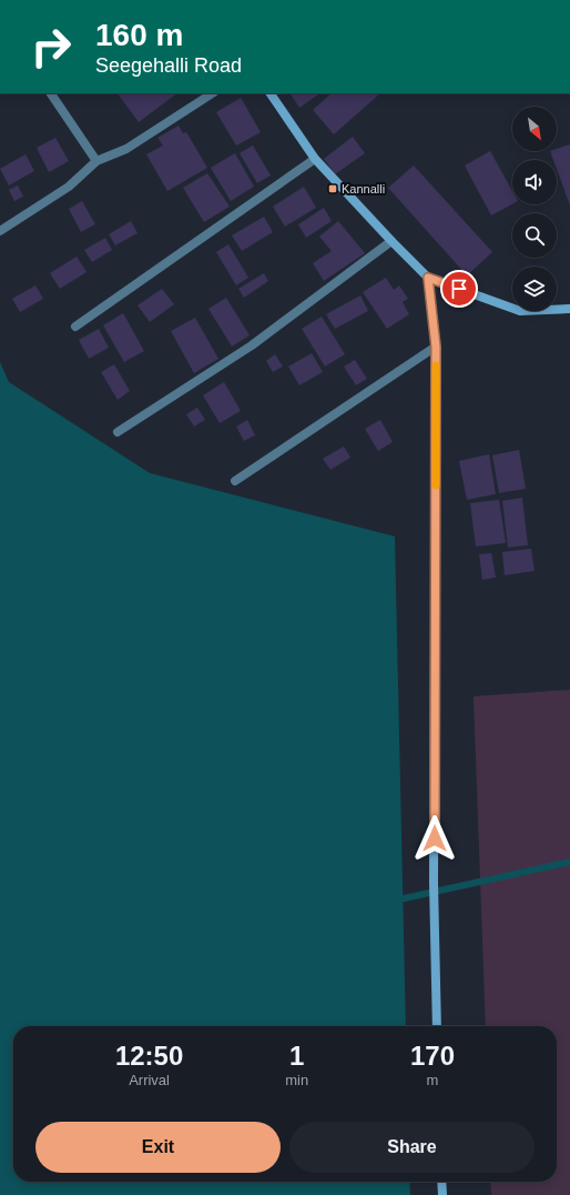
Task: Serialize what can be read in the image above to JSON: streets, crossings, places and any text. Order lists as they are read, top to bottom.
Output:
{
  "places": {
    "transit": ["Kannalli"]
  },
  "north": "bottom right",
  "page": {
    "turn": ["160 m", "Seegehalli Road"],
    "eta": [
      "12:50",
      "Arrival",
      "1",
      "min",
      "170",
      "m"
    ],
    "buttons": ["Exit", "Share"]
  }
}
